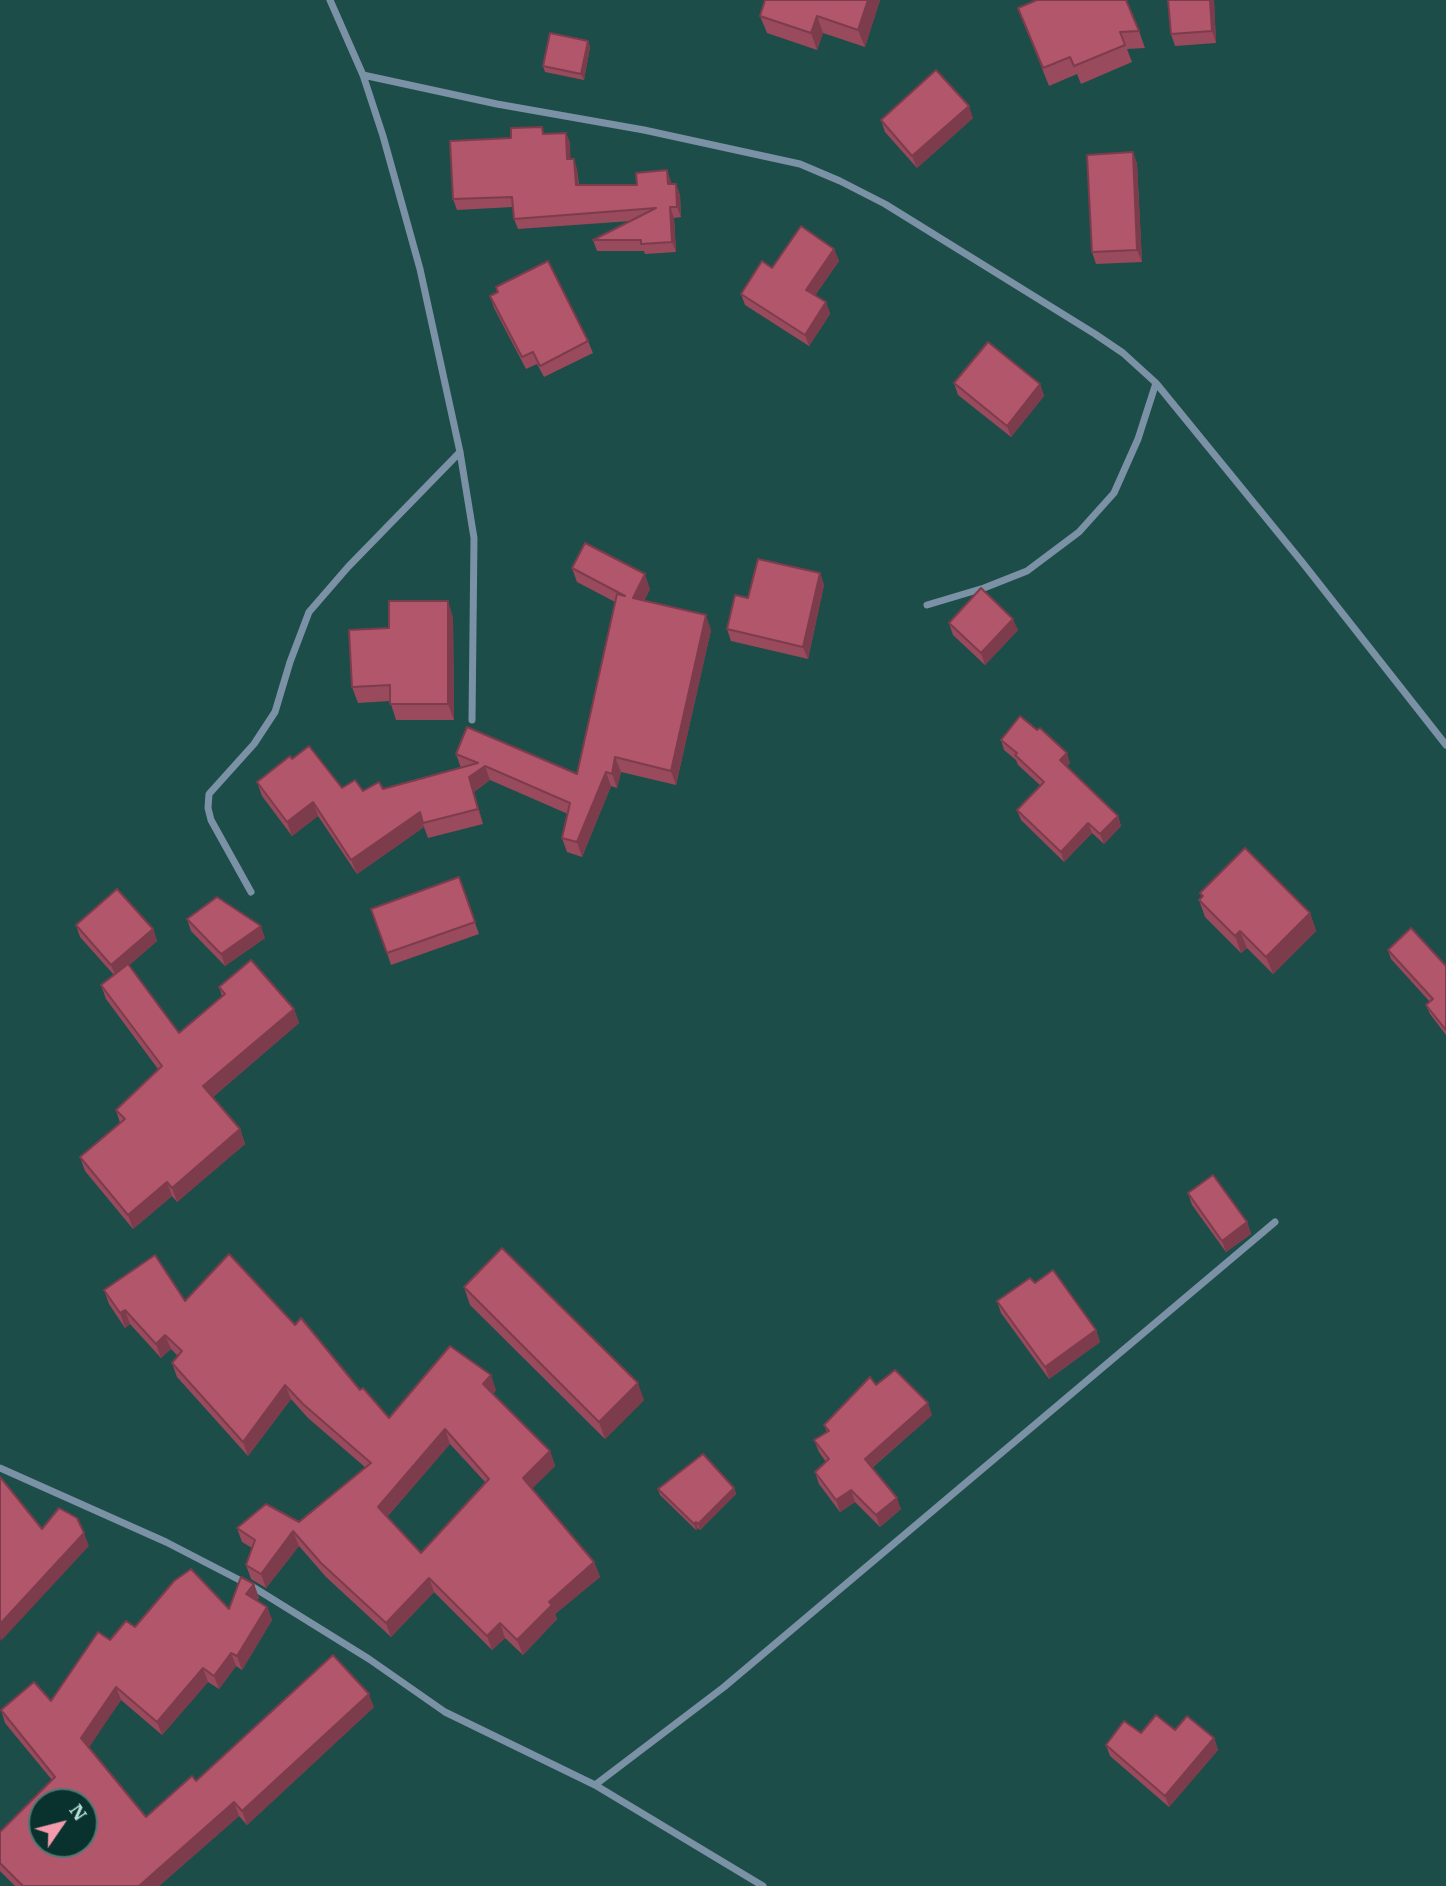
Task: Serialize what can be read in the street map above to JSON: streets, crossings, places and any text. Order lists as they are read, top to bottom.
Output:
{
  "north": "top right"
}
